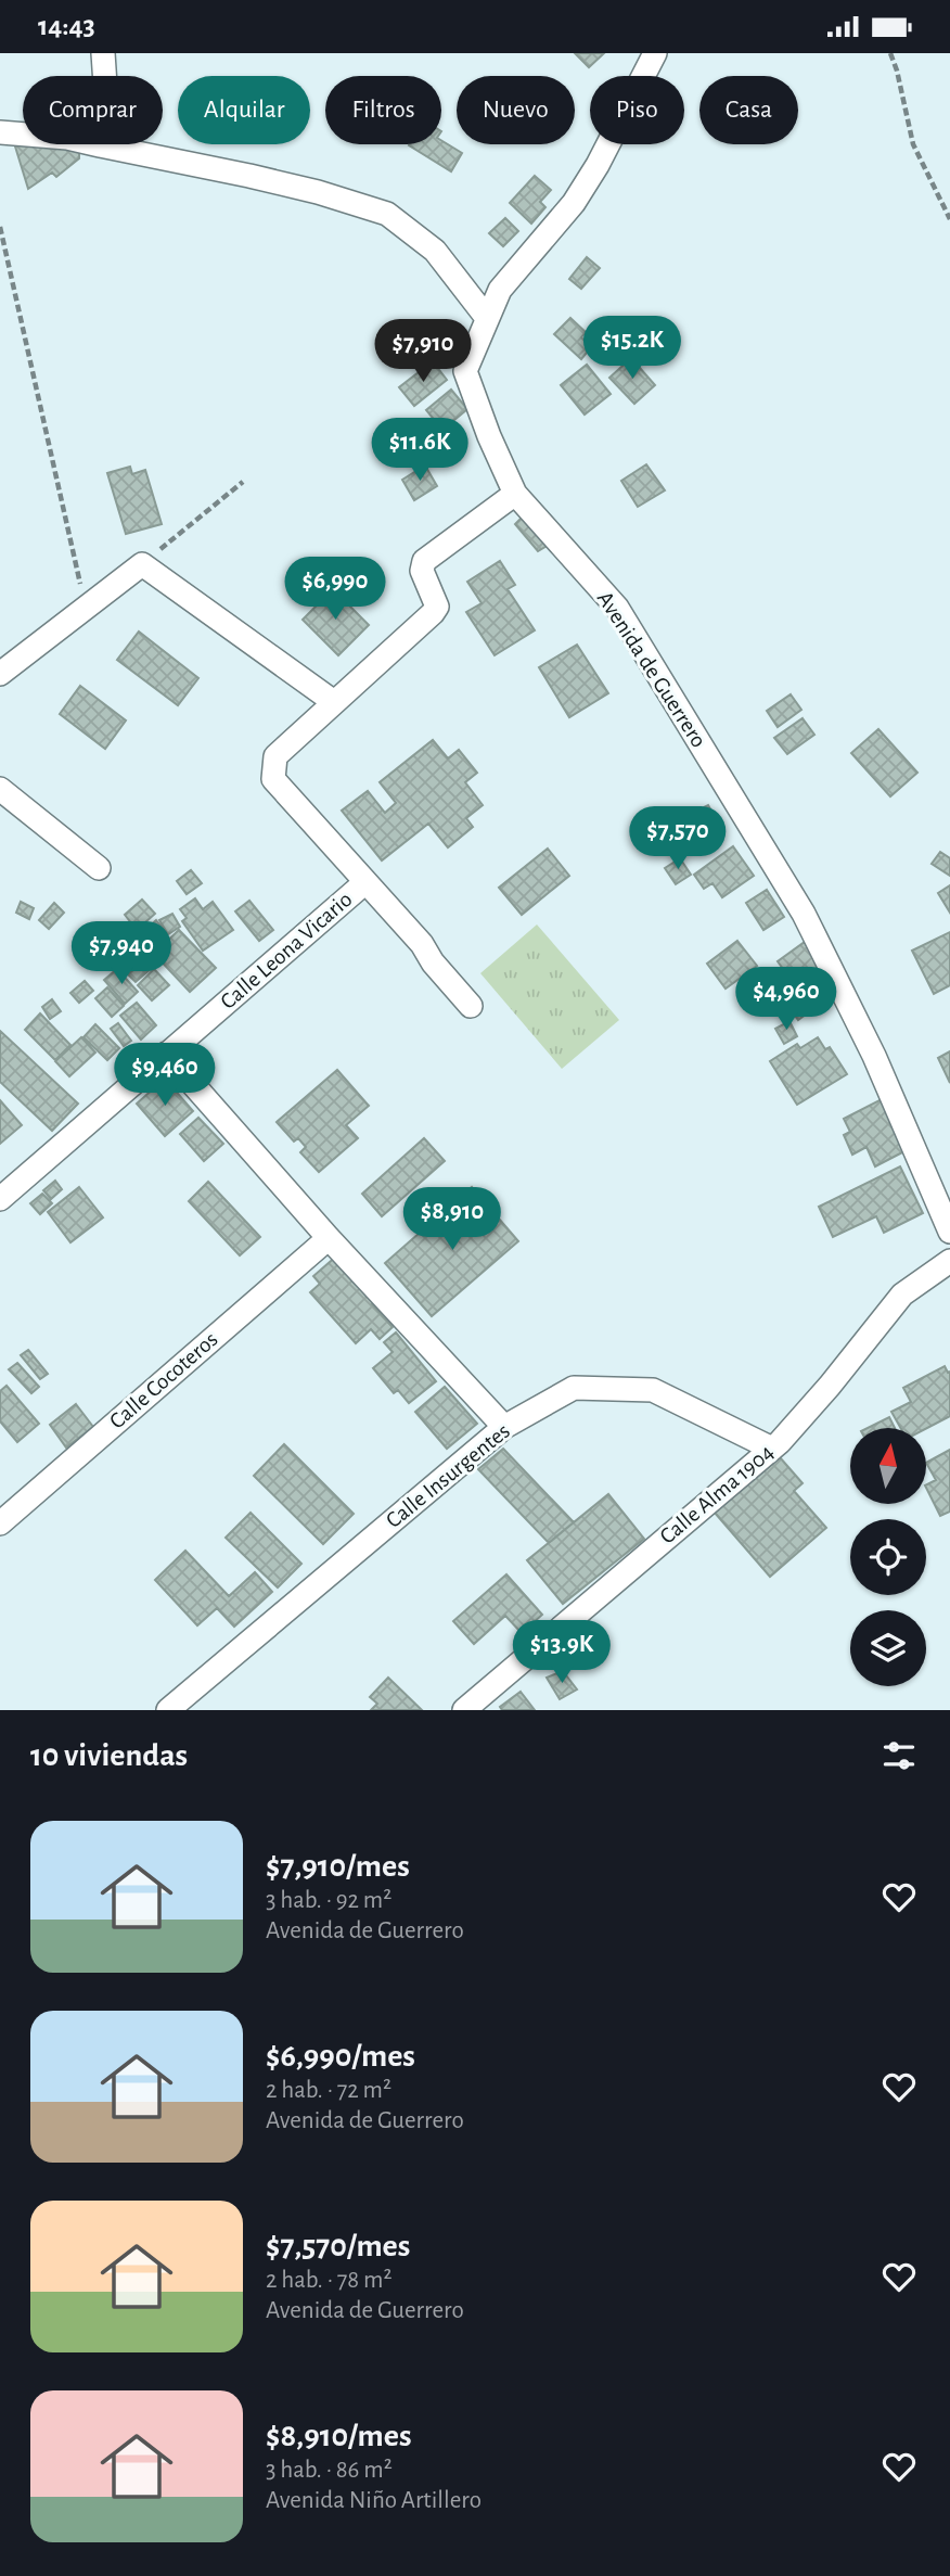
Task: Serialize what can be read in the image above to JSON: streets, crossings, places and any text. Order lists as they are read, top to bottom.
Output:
{
  "streets": {
    "street": [
      "Avenida de Guerrero",
      "Calle Leona Vicario",
      "Calle Cocoteros",
      "Calle Insurgentes",
      "Calle Alma 1904"
    ]
  },
  "crossings": [
    ["Calle Insurgentes", "Calle Alma 1904"]
  ],
  "north": "top",
  "page": {
    "status": "14:43",
    "chip": [
      "Comprar",
      "Alquilar",
      "Filtros",
      "Nuevo",
      "Piso",
      "Casa"
    ],
    "price": [
      "$15.2K",
      "$7,910",
      "$11.6K",
      "$6,990",
      "$7,570",
      "$7,940",
      "$4,960",
      "$9,460",
      "$8,910",
      "$13.9K"
    ],
    "heading": "10 viviendas",
    "list": [
      {
        "name": "$7,910/mes",
        "note": "3 hab. · 92 m² · Avenida de Guerrero"
      },
      {
        "name": "$6,990/mes",
        "note": "2 hab. · 72 m² · Avenida de Guerrero"
      },
      {
        "name": "$7,570/mes",
        "note": "2 hab. · 78 m² · Avenida de Guerrero"
      },
      {
        "name": "$8,910/mes",
        "note": "3 hab. · 86 m² · Avenida Niño Artillero"
      }
    ]
  }
}
